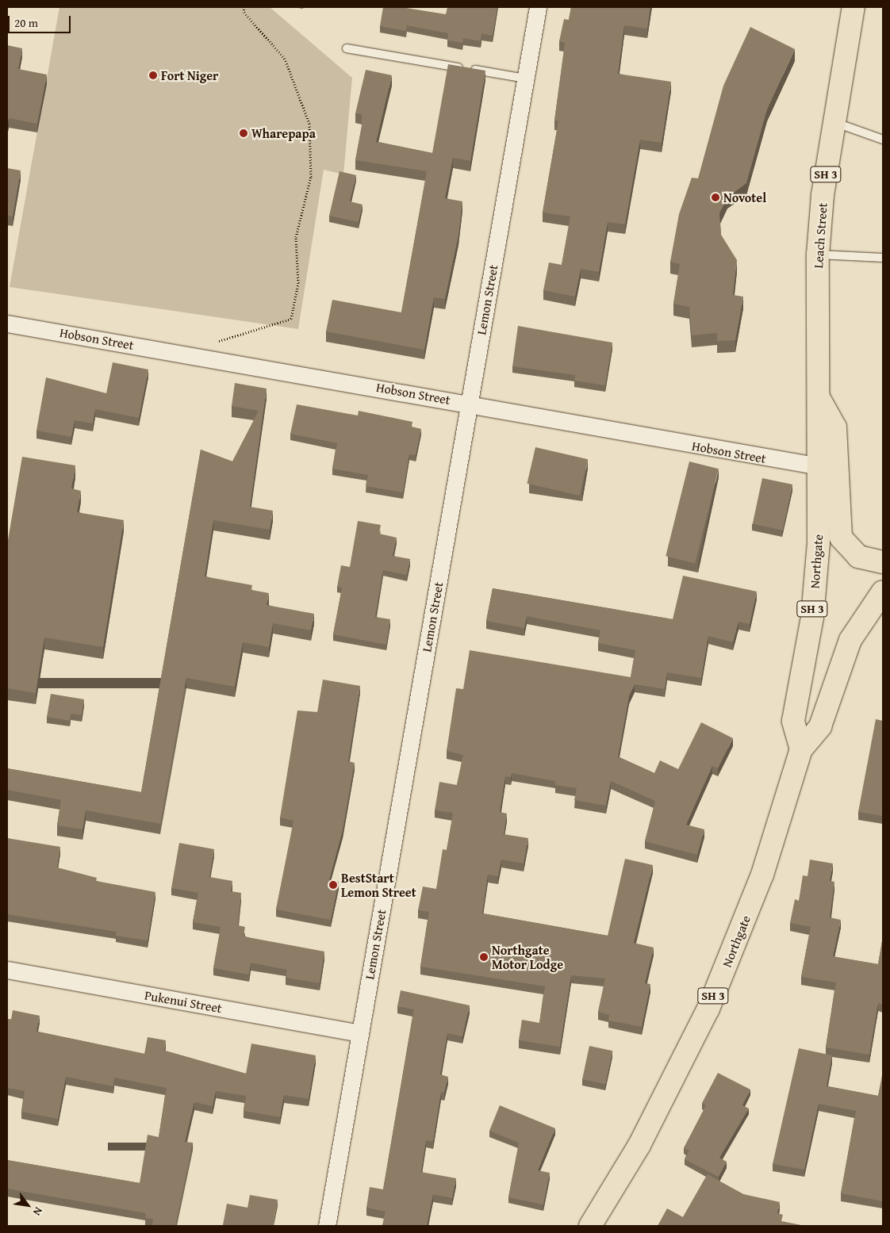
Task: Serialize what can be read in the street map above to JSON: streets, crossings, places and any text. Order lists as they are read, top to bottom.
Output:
{
  "streets": {
    "highway": ["SH 3", "Leach Street", "Northgate"],
    "street": ["Lemon Street", "Hobson Street", "Pukenui Street"]
  },
  "crossings": [
    ["Leach Street", "Hobson Street"],
    ["Leach Street", "Northgate"],
    ["Lemon Street", "Hobson Street"],
    ["Lemon Street", "Pukenui Street"],
    ["Hobson Street", "Northgate"]
  ],
  "places": [
    "Fort Niger",
    "Wharepapa",
    "Novotel",
    "BestStart Lemon Street",
    "Northgate Motor Lodge"
  ],
  "scale_bar": "20 m",
  "north": "bottom right"
}
